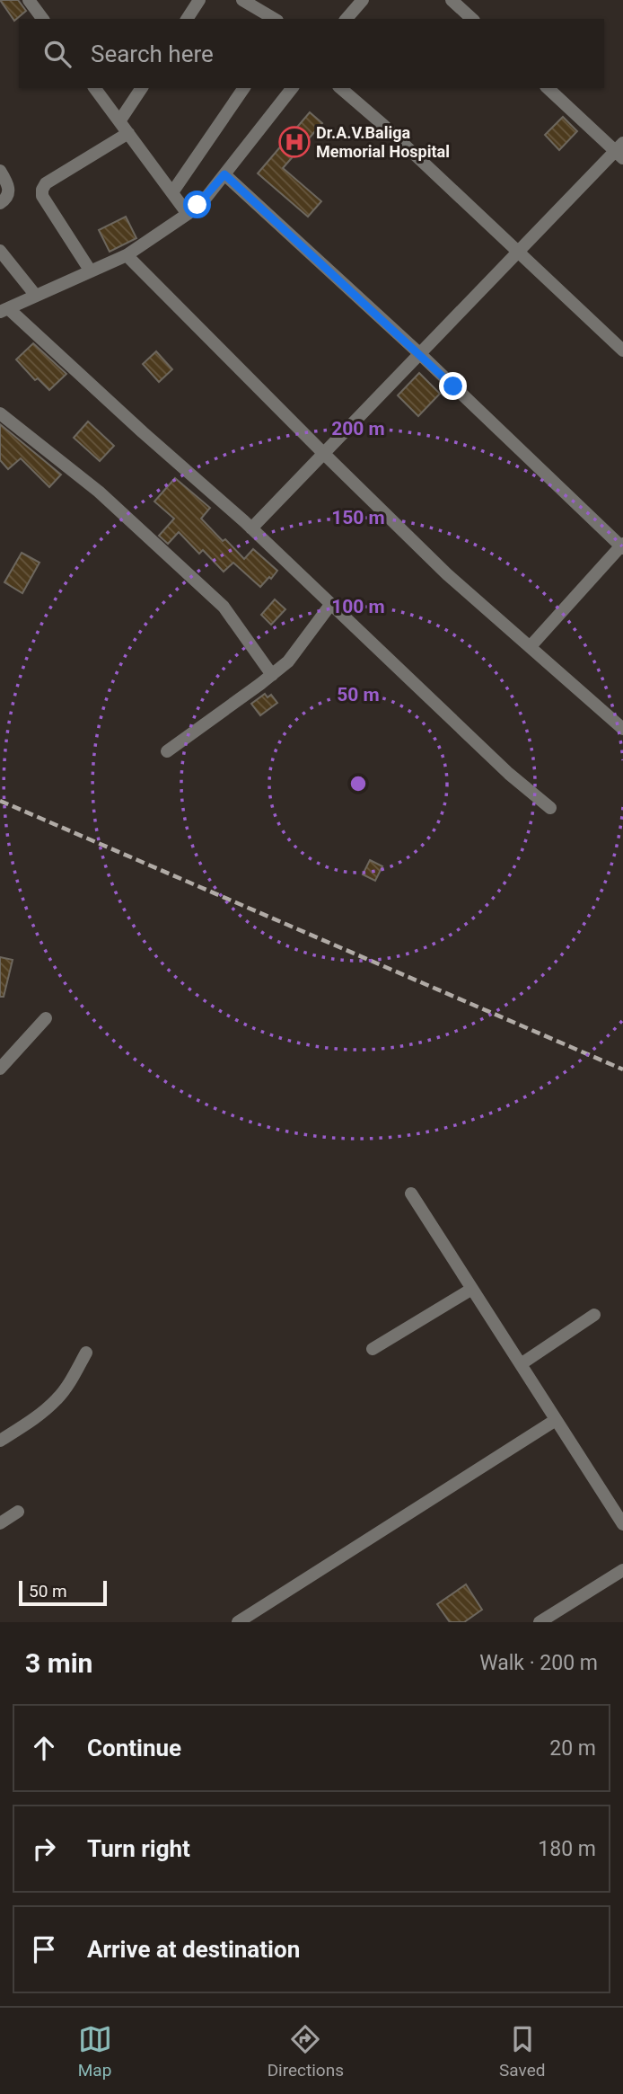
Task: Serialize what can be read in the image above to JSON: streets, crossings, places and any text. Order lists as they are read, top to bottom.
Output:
{
  "places": {
    "hospital": ["Dr.A.V.Baliga Memorial Hospital"]
  },
  "scale_bar": "50 m",
  "page": {
    "search": "Search here",
    "scale": "50 m",
    "heading": ["3 min", "Walk · 200 m"],
    "list": [
      ["Continue", "20 m"],
      ["Turn right", "180 m"],
      "Arrive at destination"
    ],
    "nav": ["Map", "Directions", "Saved"]
  },
  "rings": [
    "200 m",
    "150 m",
    "100 m",
    "50 m"
  ]
}
